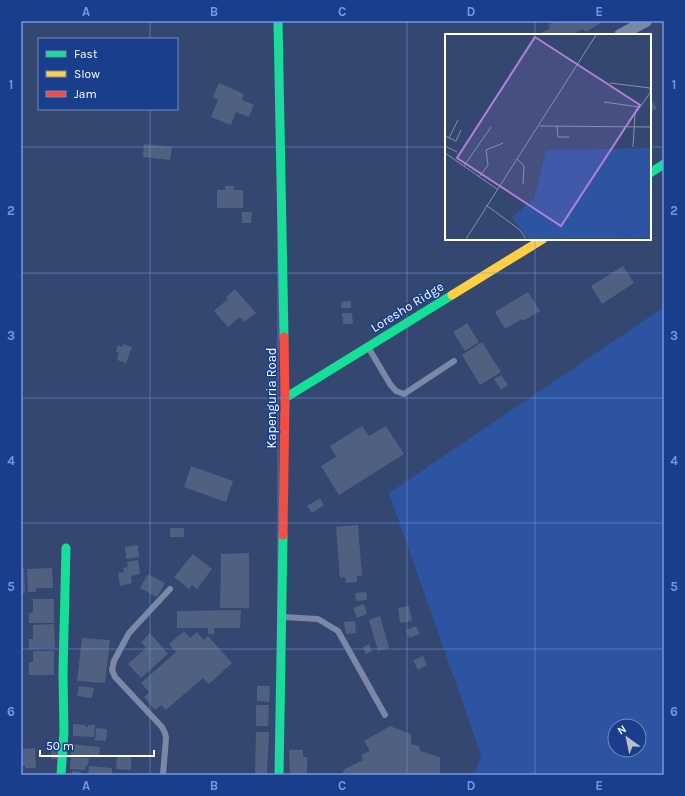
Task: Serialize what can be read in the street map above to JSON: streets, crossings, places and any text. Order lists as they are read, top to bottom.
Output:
{
  "streets": {
    "street": ["Loresho Ridge", "Kapenguria Road"]
  },
  "crossings": [
    ["Loresho Ridge", "Kapenguria Road"]
  ],
  "legend": ["Fast", "Slow", "Jam"],
  "scale_bar": "50 m",
  "north": "top left",
  "grid": {
    "columns": [
      "A",
      "B",
      "C",
      "D",
      "E"
    ],
    "rows": [
      "1",
      "2",
      "3",
      "4",
      "5",
      "6"
    ]
  }
}
